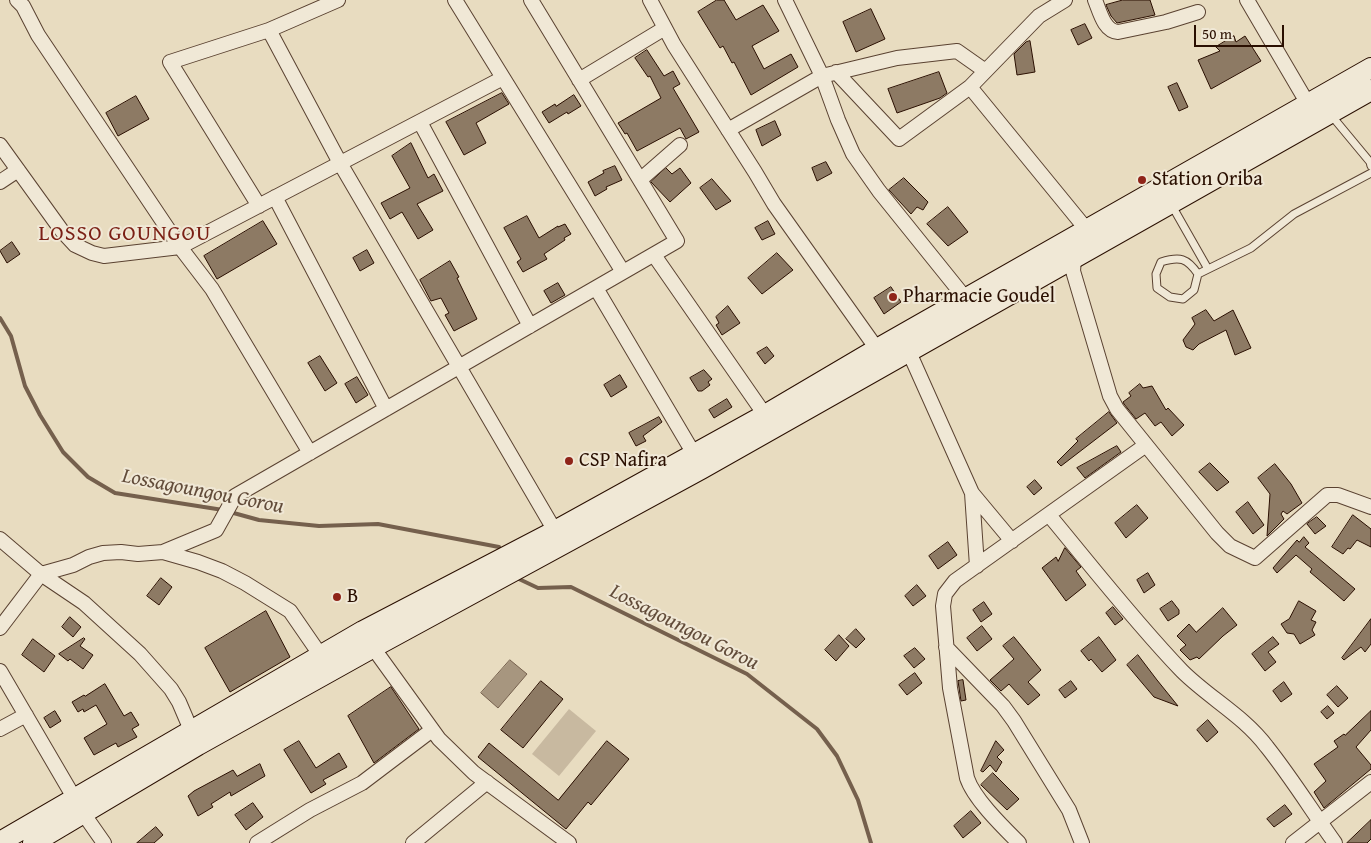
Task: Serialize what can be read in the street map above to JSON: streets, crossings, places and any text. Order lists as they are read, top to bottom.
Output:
{
  "districts": ["LOSSO GOUNGOU"],
  "water": ["Lossagoungou Gorou"],
  "places": [
    "Station Oriba",
    "Pharmacie Goudel",
    "CSP Nafira",
    "B"
  ],
  "scale_bar": "50 m"
}
